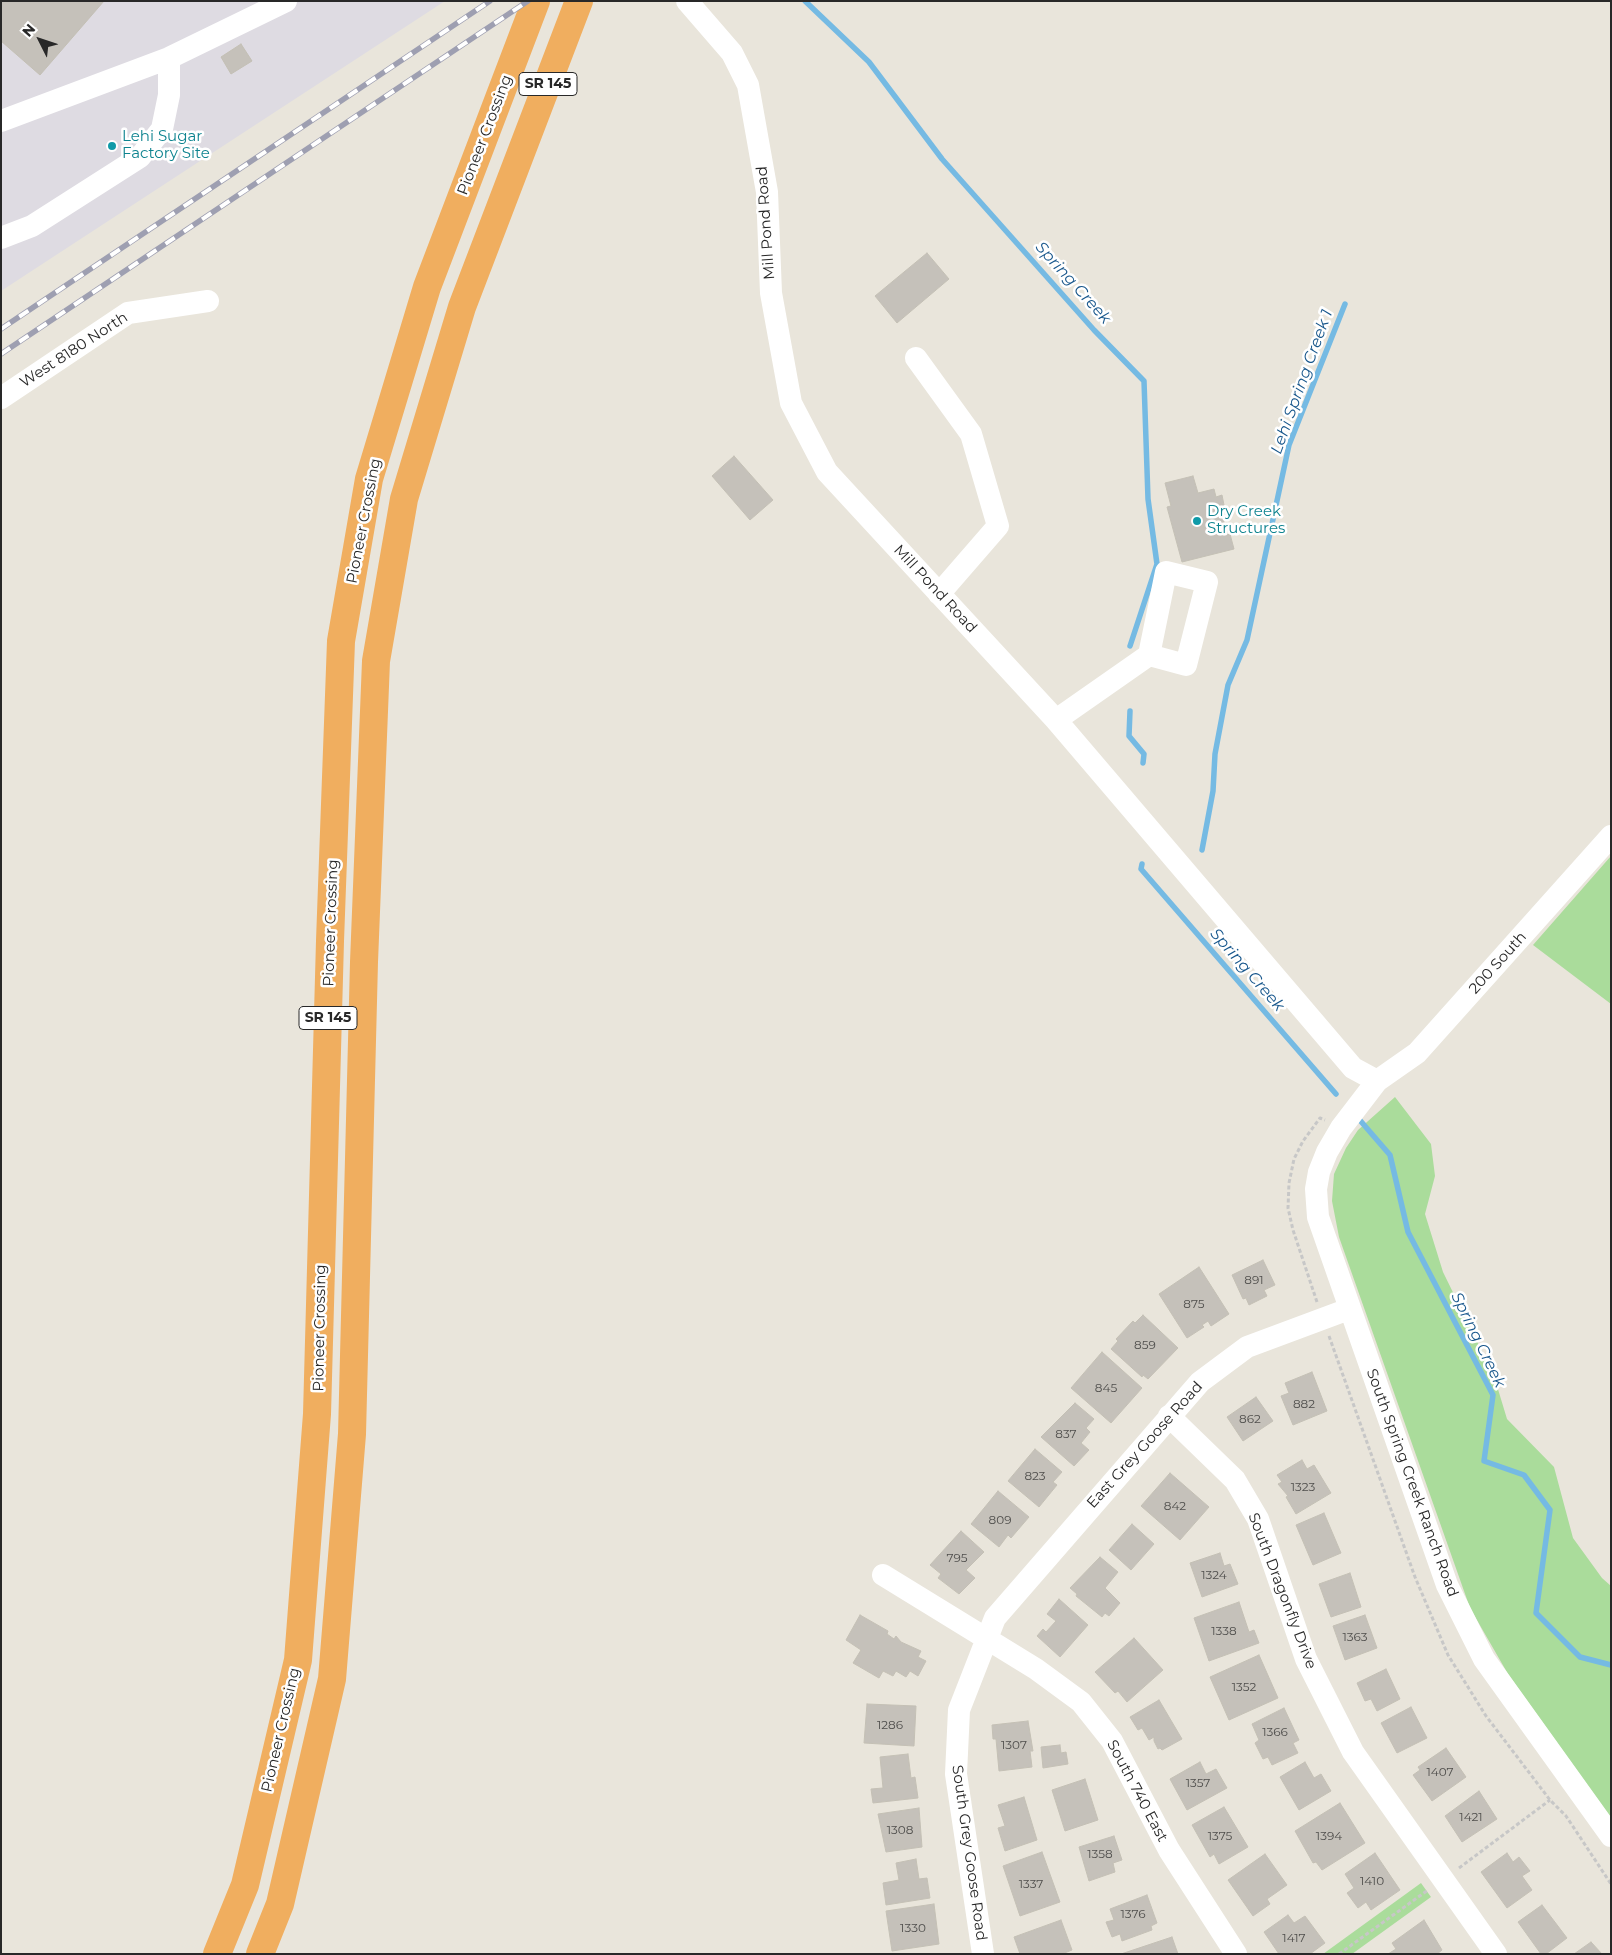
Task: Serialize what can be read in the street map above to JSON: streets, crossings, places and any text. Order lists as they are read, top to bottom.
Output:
{
  "streets": {
    "highway": ["SR 145", "Pioneer Crossing"],
    "street": [
      "Mill Pond Road",
      "West 8180 North",
      "200 South",
      "East Grey Goose Road",
      "South Spring Creek Ranch Road",
      "South Dragonfly Drive",
      "South 740 East",
      "South Grey Goose Road"
    ]
  },
  "crossings": [
    ["Mill Pond Road", "200 South"],
    ["200 South", "South Spring Creek Ranch Road"],
    ["East Grey Goose Road", "South Spring Creek Ranch Road"],
    ["East Grey Goose Road", "South Dragonfly Drive"],
    ["East Grey Goose Road", "South 740 East"],
    ["East Grey Goose Road", "South Grey Goose Road"],
    ["South 740 East", "South Grey Goose Road"]
  ],
  "water": ["Spring Creek", "Lehi Spring Creek 1"],
  "places": ["Lehi Sugar Factory Site", "Dry Creek Structures"],
  "house_numbers": [
    "891",
    "875",
    "859",
    "845",
    "882",
    "862",
    "837",
    "823",
    "1323",
    "842",
    "809",
    "795",
    "1324",
    "1338",
    "1363",
    "1352",
    "1286",
    "1366",
    "1307",
    "1407",
    "1357",
    "1421",
    "1308",
    "1375",
    "1394",
    "1358",
    "1410",
    "1337",
    "1376",
    "1330",
    "1417"
  ],
  "north": "top left"
}
